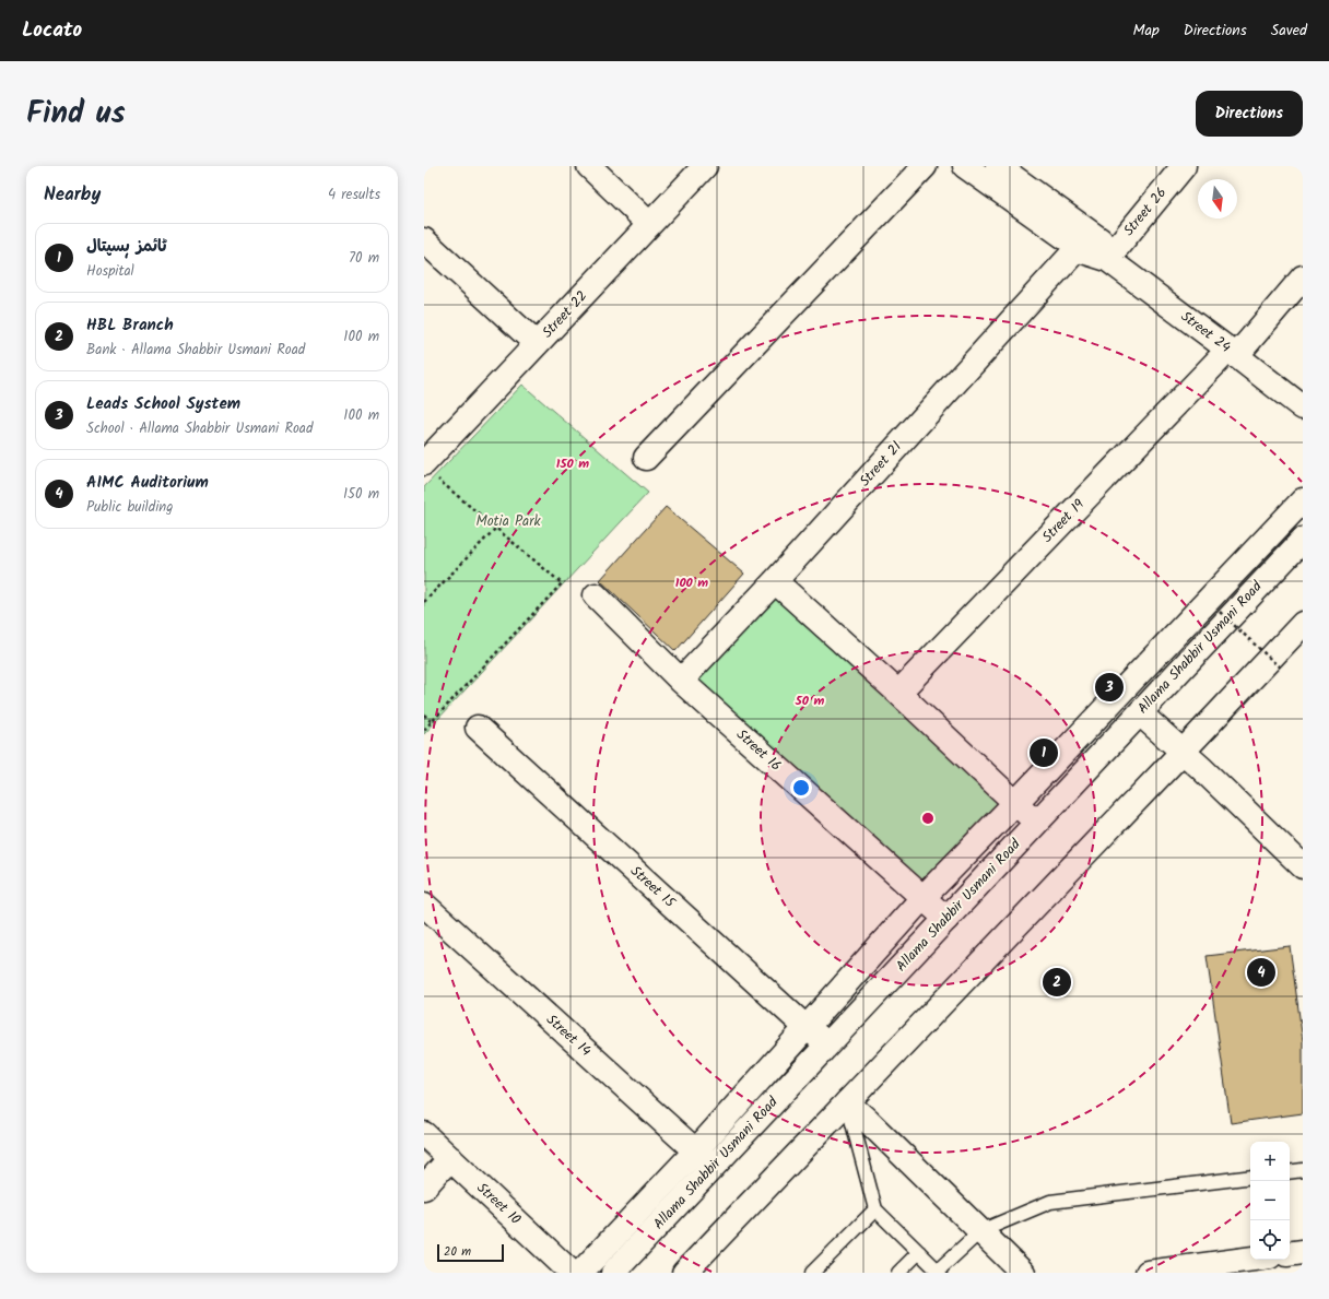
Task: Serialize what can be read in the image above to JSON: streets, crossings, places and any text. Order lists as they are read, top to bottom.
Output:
{
  "streets": {
    "street": [
      "Street 26",
      "Street 22",
      "Street 24",
      "Street 21",
      "Street 19",
      "Allama Shabbir Usmani Road",
      "Street 16",
      "Street 15",
      "Street 14",
      "Street 10"
    ]
  },
  "crossings": [
    ["Street 26", "Street 24"],
    ["Street 24", "Street 21"],
    ["Street 24", "Street 19"],
    ["Street 21", "Street 16"],
    ["Allama Shabbir Usmani Road", "Street 16"],
    ["Allama Shabbir Usmani Road", "Street 15"],
    ["Allama Shabbir Usmani Road", "Street 14"]
  ],
  "parks": ["Motia Park"],
  "scale_bar": "20 m",
  "north": "bottom",
  "page": {
    "header": "Locato",
    "nav": ["Map", "Directions", "Saved"],
    "title": "Find us",
    "buttons": "Directions",
    "heading": ["Nearby", "4 results"],
    "list": [
      {
        "mark": "1",
        "name": "ٹائمز ہسپتال",
        "note": "Hospital",
        "value": "70 m"
      },
      {
        "mark": "2",
        "name": "HBL Branch",
        "note": "Bank · Allama Shabbir Usmani Road",
        "value": "100 m"
      },
      {
        "mark": "3",
        "name": "Leads School System",
        "note": "School · Allama Shabbir Usmani Road",
        "value": "100 m"
      },
      {
        "mark": "4",
        "name": "AIMC Auditorium",
        "note": "Public building",
        "value": "150 m"
      }
    ],
    "pins": [
      "3",
      "1",
      "4",
      "2"
    ],
    "map_buttons": ["+", "−"],
    "scale": "20 m"
  },
  "rings": ["150 m", "100 m", "50 m"]
}
